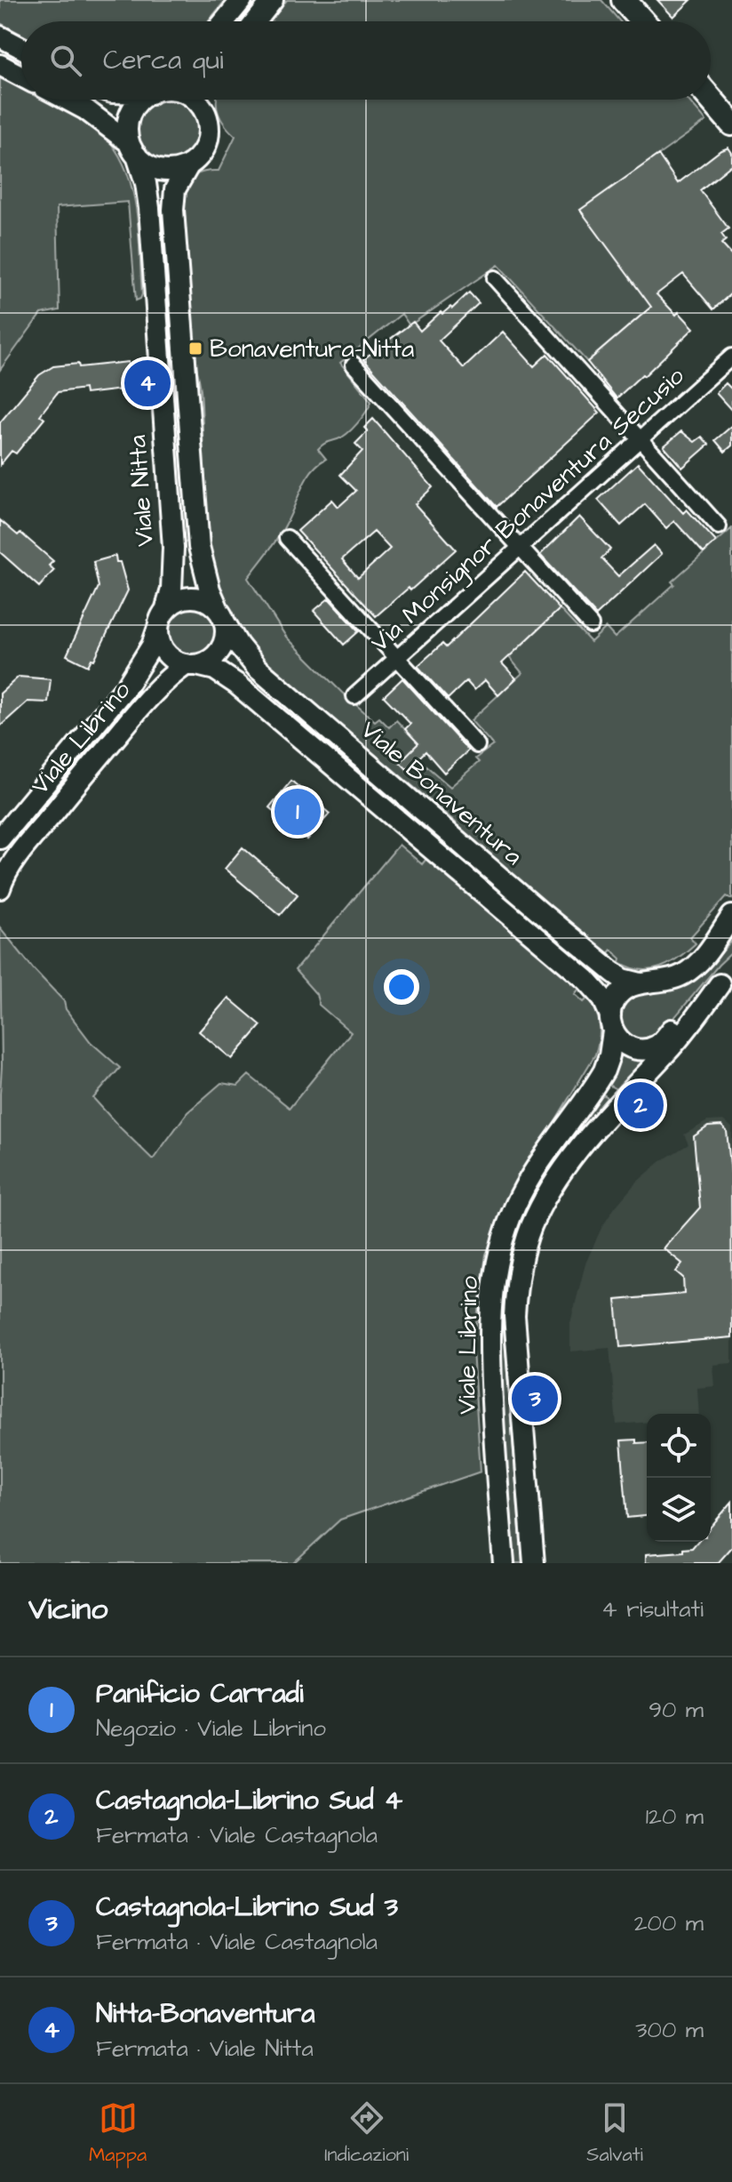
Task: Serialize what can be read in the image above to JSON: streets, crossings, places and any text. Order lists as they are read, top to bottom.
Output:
{
  "streets": {
    "main road": ["Viale Nitta", "Viale Librino", "Viale Bonaventura"],
    "street": ["Via Monsignor Bonaventura Secusio"]
  },
  "crossings": [
    ["Viale Nitta", "Viale Librino"],
    ["Viale Nitta", "Viale Bonaventura"],
    ["Viale Librino", "Viale Bonaventura"]
  ],
  "places": {
    "transit": ["Bonaventura-Nitta"]
  },
  "page": {
    "search": "Cerca qui",
    "pins": [
      "4",
      "1",
      "2",
      "3"
    ],
    "heading": ["Vicino", "4 risultati"],
    "list": [
      {
        "mark": "1",
        "name": "Panificio Carradi",
        "note": "Negozio · Viale Librino",
        "value": "90 m"
      },
      {
        "mark": "2",
        "name": "Castagnola-Librino Sud 4",
        "note": "Fermata · Viale Castagnola",
        "value": "120 m"
      },
      {
        "mark": "3",
        "name": "Castagnola-Librino Sud 3",
        "note": "Fermata · Viale Castagnola",
        "value": "200 m"
      },
      {
        "mark": "4",
        "name": "Nitta-Bonaventura",
        "note": "Fermata · Viale Nitta",
        "value": "300 m"
      }
    ],
    "nav": ["Mappa", "Indicazioni", "Salvati"]
  }
}
